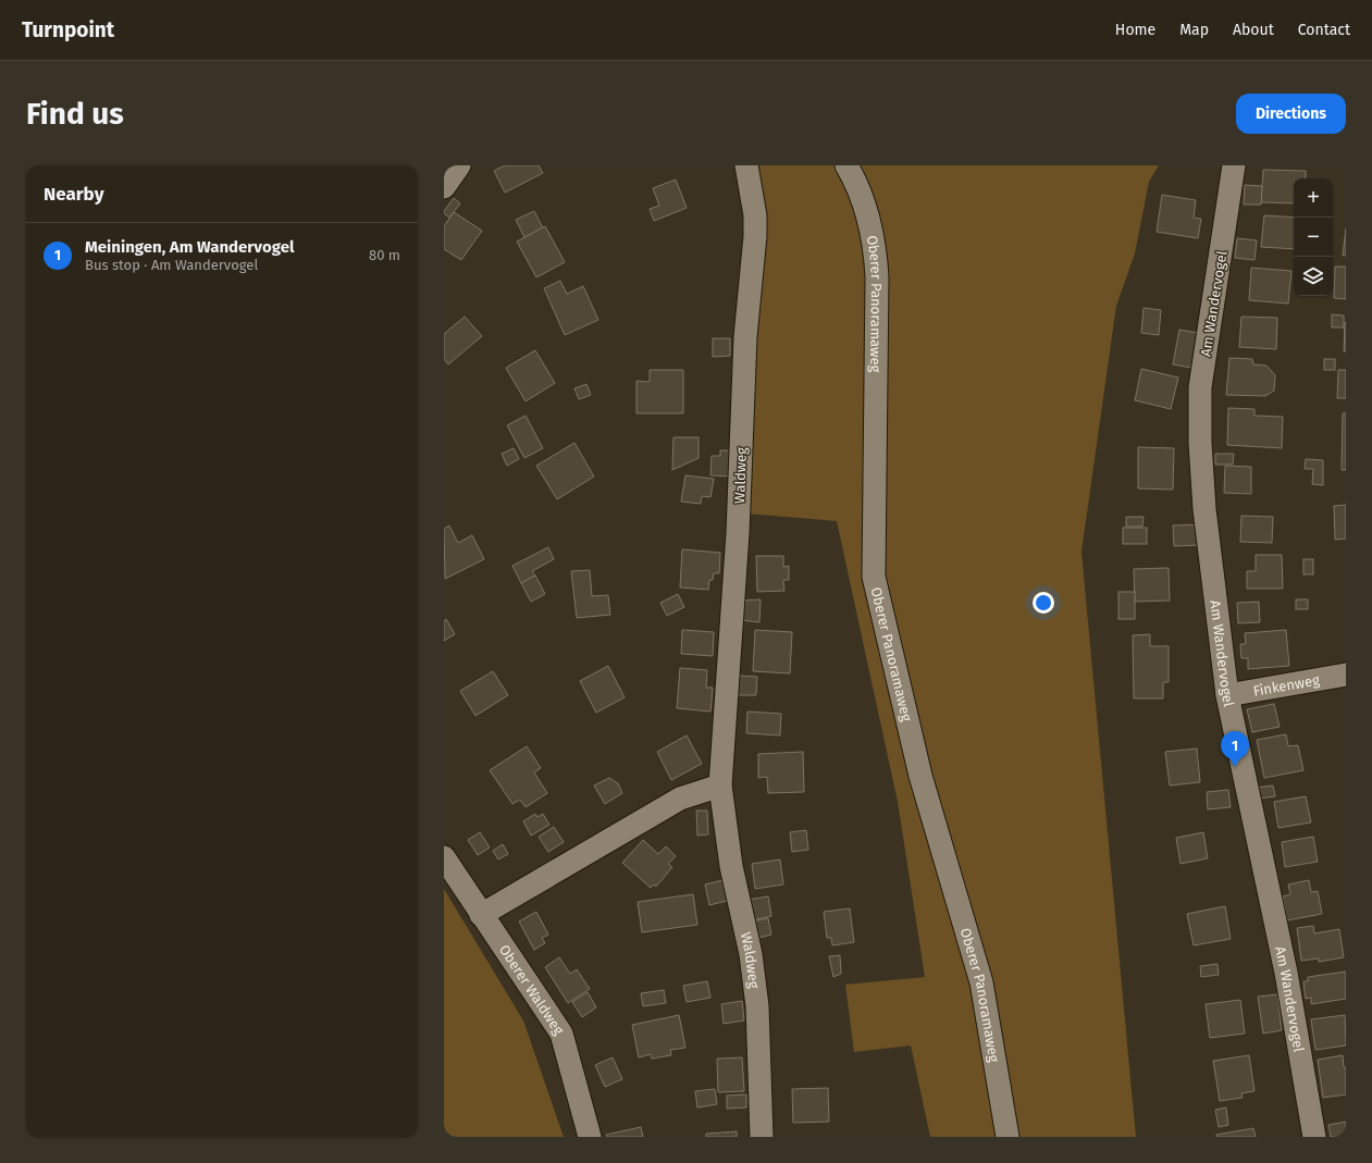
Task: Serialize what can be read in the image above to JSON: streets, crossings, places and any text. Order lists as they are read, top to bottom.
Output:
{
  "streets": {
    "street": [
      "Am Wandervogel",
      "Oberer Panoramaweg",
      "Waldweg",
      "Finkenweg",
      "Oberer Waldweg"
    ]
  },
  "crossings": [
    ["Am Wandervogel", "Finkenweg"]
  ],
  "page": {
    "header": "Turnpoint",
    "nav": [
      "Home",
      "Map",
      "About",
      "Contact"
    ],
    "buttons": "Directions",
    "title": "Find us",
    "heading": "Nearby",
    "map_buttons": ["+", "−"],
    "list": [
      {
        "mark": "1",
        "name": "Meiningen, Am Wandervogel",
        "note": "Bus stop · Am Wandervogel",
        "value": "80 m"
      }
    ],
    "pins": "1"
  }
}
